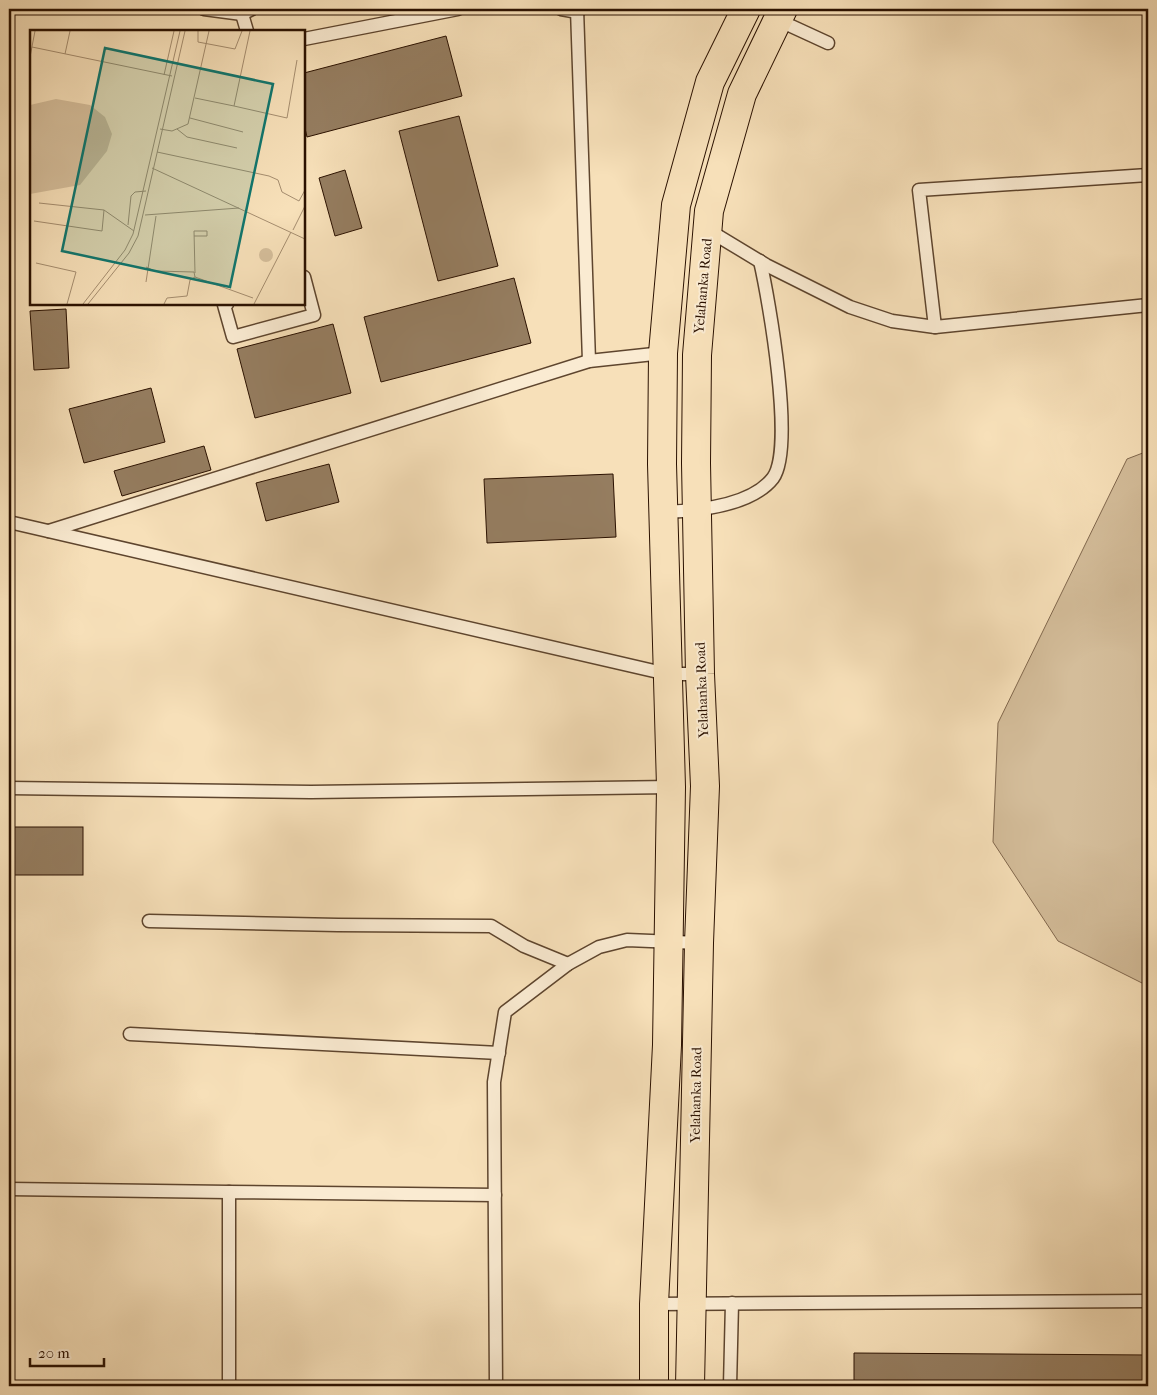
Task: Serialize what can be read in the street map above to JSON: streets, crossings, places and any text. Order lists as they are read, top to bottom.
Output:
{
  "streets": {
    "main road": ["Yelahanka Road"]
  },
  "scale_bar": "20 m"
}
